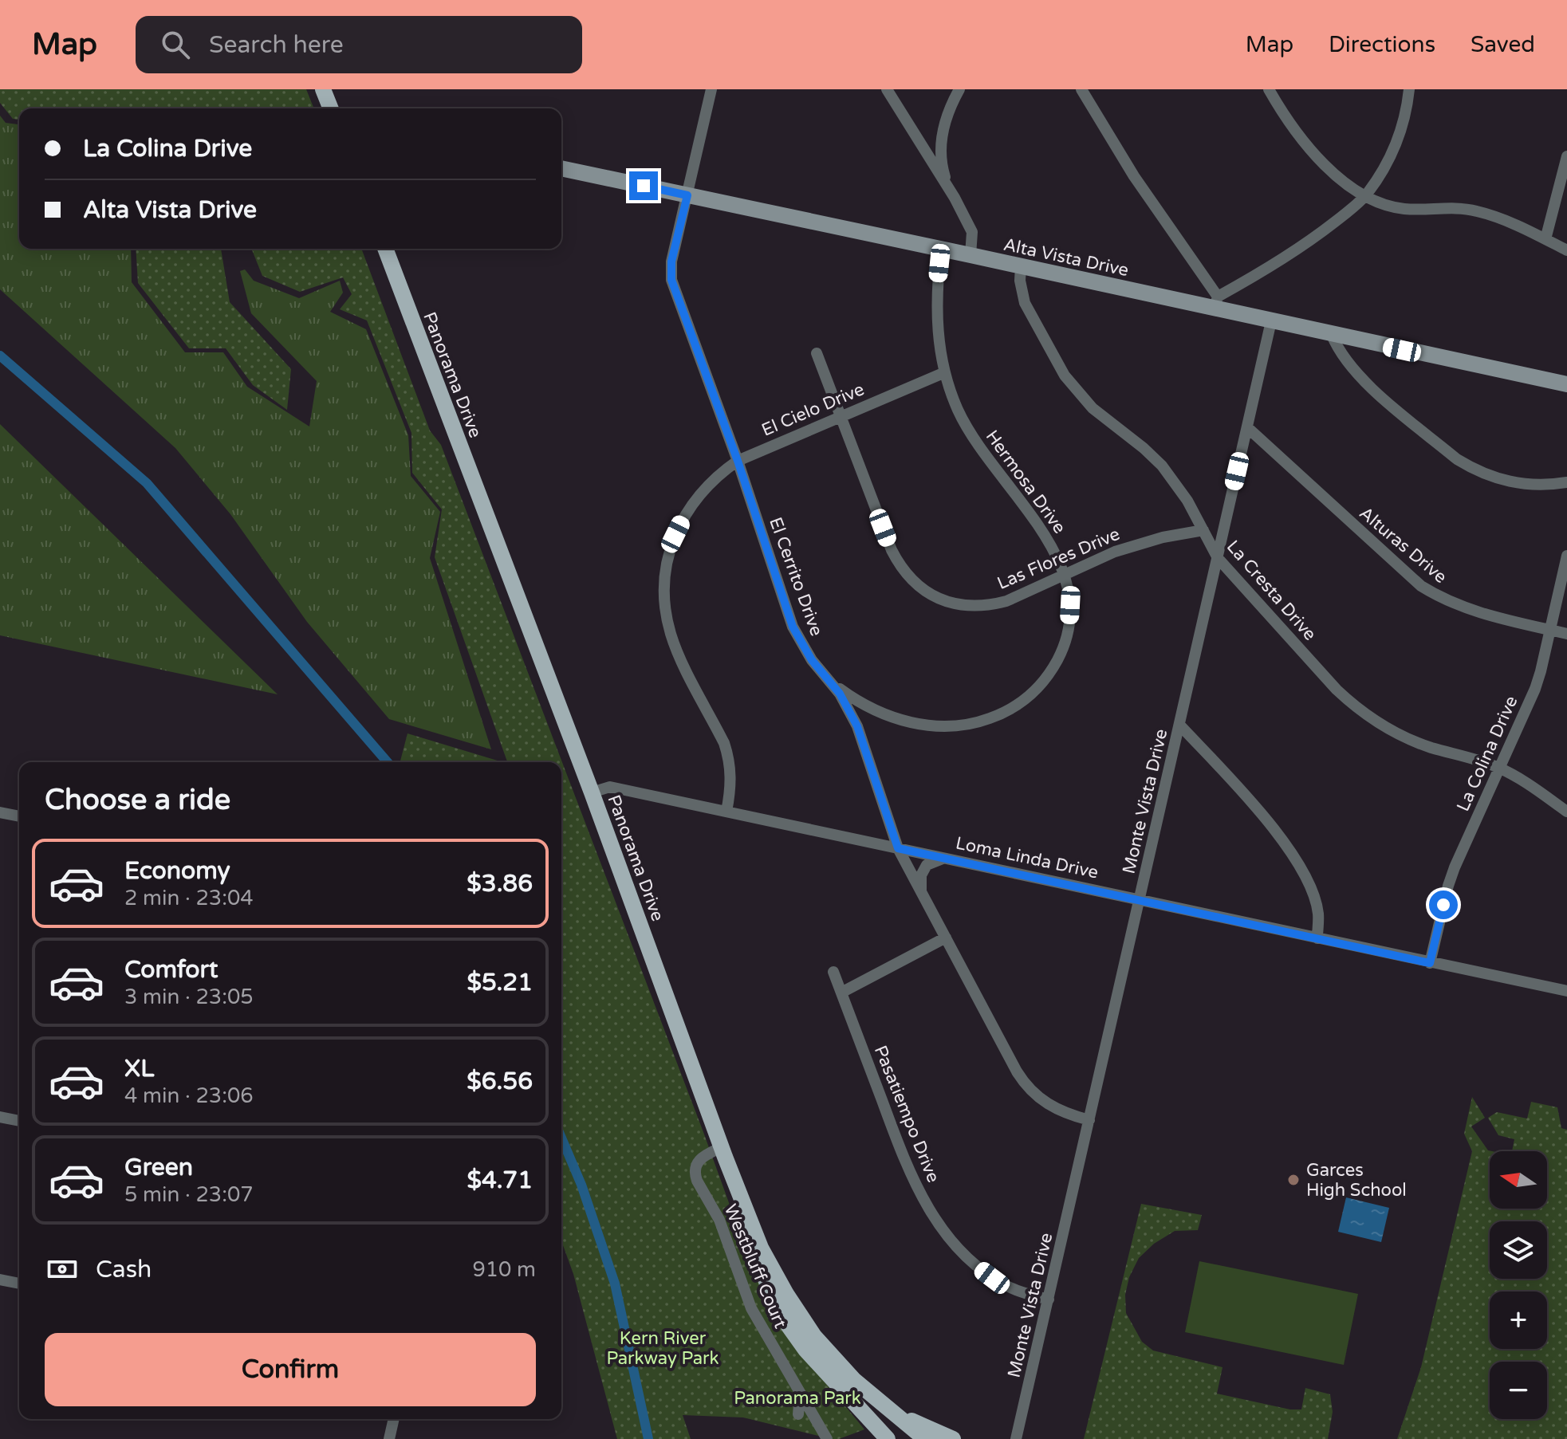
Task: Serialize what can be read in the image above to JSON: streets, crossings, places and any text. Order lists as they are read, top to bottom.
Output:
{
  "streets": {
    "main road": ["Panorama Drive"],
    "street": [
      "Alta Vista Drive",
      "El Cielo Drive",
      "Hermosa Drive",
      "Alturas Drive",
      "Las Flores Drive",
      "El Cerrito Drive",
      "La Cresta Drive",
      "La Colina Drive",
      "Monte Vista Drive",
      "Loma Linda Drive",
      "Pasatiempo Drive",
      "Westbluff Court"
    ]
  },
  "crossings": [
    ["Alta Vista Drive", "Hermosa Drive"],
    ["Alta Vista Drive", "El Cerrito Drive"],
    ["Alta Vista Drive", "La Cresta Drive"],
    ["Alta Vista Drive", "Monte Vista Drive"],
    ["Panorama Drive", "Loma Linda Drive"],
    ["Panorama Drive", "Westbluff Court"],
    ["El Cielo Drive", "Hermosa Drive"],
    ["El Cielo Drive", "Las Flores Drive"],
    ["El Cielo Drive", "El Cerrito Drive"],
    ["El Cielo Drive", "Loma Linda Drive"],
    ["Hermosa Drive", "Las Flores Drive"],
    ["Hermosa Drive", "El Cerrito Drive"],
    ["Alturas Drive", "La Colina Drive"],
    ["Alturas Drive", "Monte Vista Drive"],
    ["Las Flores Drive", "La Cresta Drive"],
    ["El Cerrito Drive", "Monte Vista Drive"],
    ["El Cerrito Drive", "Loma Linda Drive"],
    ["La Cresta Drive", "La Colina Drive"],
    ["La Cresta Drive", "Monte Vista Drive"],
    ["La Colina Drive", "Loma Linda Drive"],
    ["Monte Vista Drive", "Loma Linda Drive"],
    ["Monte Vista Drive", "Pasatiempo Drive"]
  ],
  "parks": ["Kern River Parkway Park", "Panorama Park"],
  "places": ["Garces High School"],
  "north": "left",
  "page": {
    "header": "Map",
    "search": "Search here",
    "nav": ["Map", "Directions", "Saved"],
    "banner": ["La Colina Drive", "Alta Vista Drive"],
    "heading": "Choose a ride",
    "list": [
      {
        "name": "Economy",
        "note": "2 min · 23:04",
        "value": "$3.86"
      },
      {
        "name": "Comfort",
        "note": "3 min · 23:05",
        "value": "$5.21"
      },
      {
        "name": "XL",
        "note": "4 min · 23:06",
        "value": "$6.56"
      },
      {
        "name": "Green",
        "note": "5 min · 23:07",
        "value": "$4.71"
      }
    ],
    "map_buttons": ["+", "−"],
    "pay": ["Cash", "910 m"],
    "buttons": "Confirm"
  }
}
